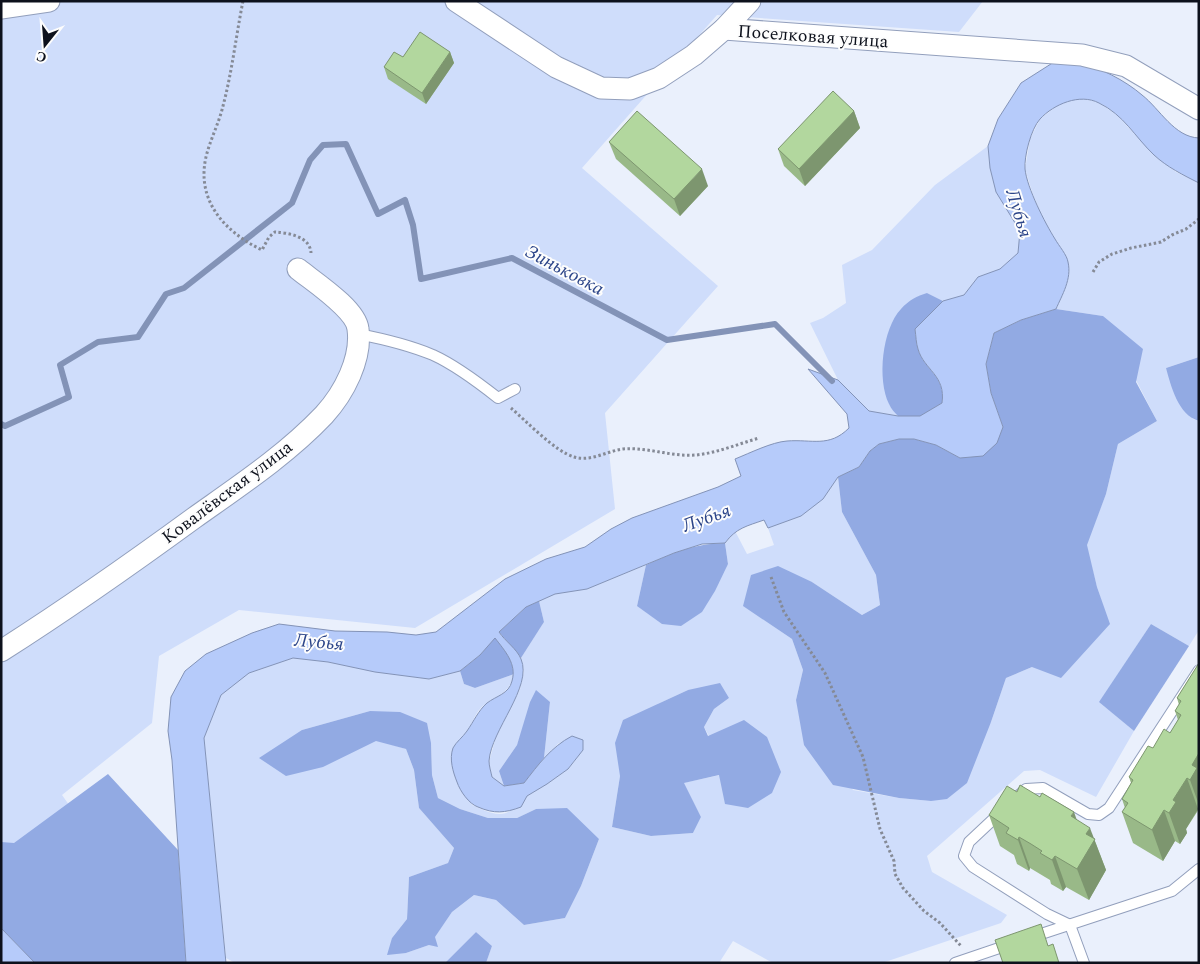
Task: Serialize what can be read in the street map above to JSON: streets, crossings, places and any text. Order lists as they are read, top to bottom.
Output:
{
  "streets": {
    "street": ["Поселковая улица", "Ковалёвская улица"]
  },
  "water": ["Лубья", "Зиньковка"],
  "north": "bottom"
}
